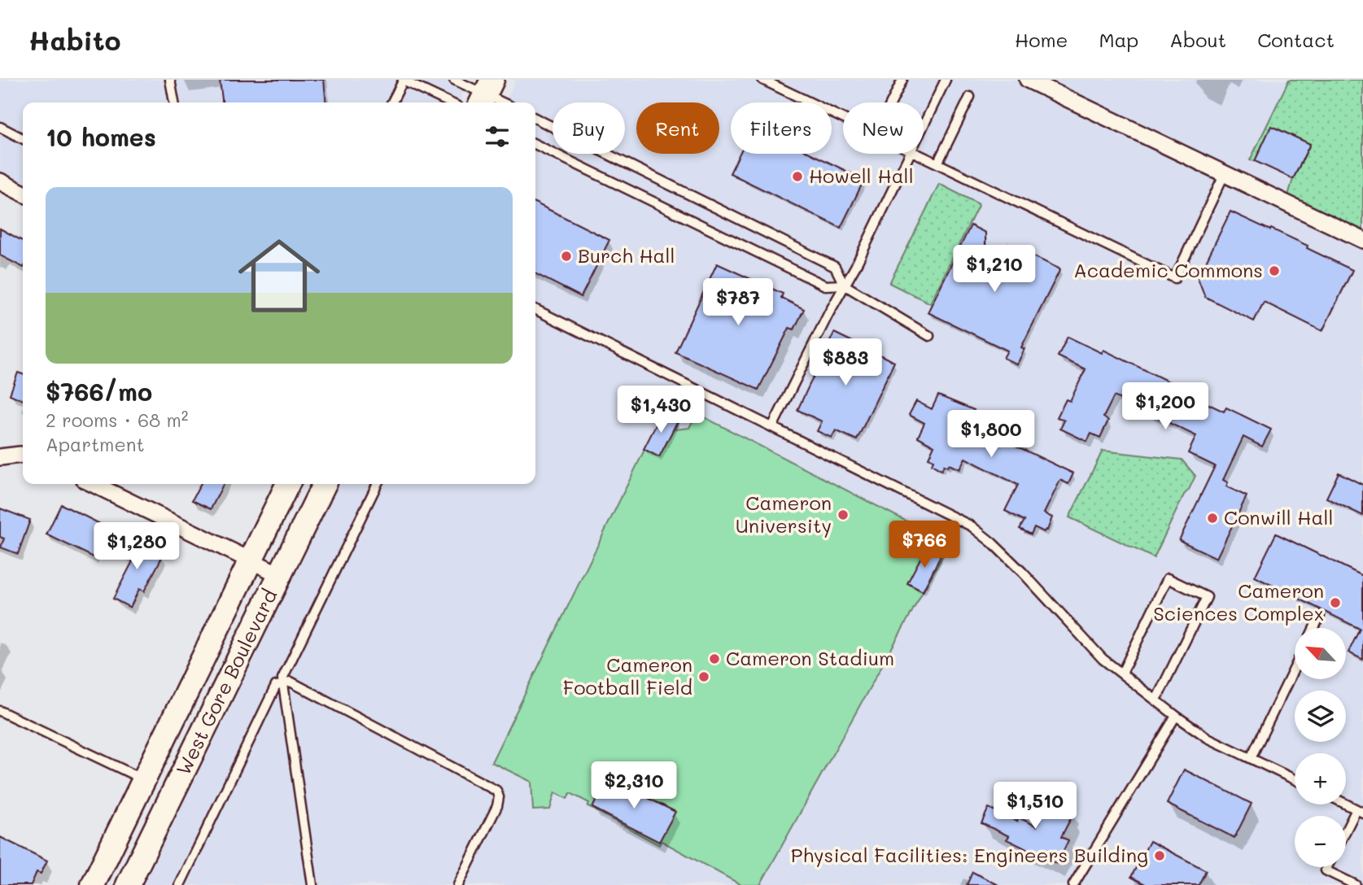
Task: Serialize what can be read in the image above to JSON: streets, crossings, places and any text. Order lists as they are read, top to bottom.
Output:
{
  "streets": {
    "main road": ["West Gore Boulevard"]
  },
  "places": [
    "Howell Hall",
    "Burch Hall",
    "Academic Commons",
    "Cameron University",
    "Conwill Hall",
    "Cameron Sciences Complex",
    "Cameron Stadium",
    "Cameron Football Field",
    "Physical Facilities: Engineers Building"
  ],
  "north": "top left",
  "page": {
    "header": "Habito",
    "nav": [
      "Home",
      "Map",
      "About",
      "Contact"
    ],
    "chip": [
      "Buy",
      "Rent",
      "Filters",
      "New"
    ],
    "heading": "10 homes",
    "list": [
      {
        "name": "$766/mo",
        "note": "2 rooms · 68 m² · Apartment"
      }
    ],
    "price": [
      "$1,210",
      "$787",
      "$883",
      "$1,200",
      "$1,430",
      "$1,800",
      "$766",
      "$1,280",
      "$2,310",
      "$1,510"
    ],
    "map_buttons": ["+", "−"]
  }
}
